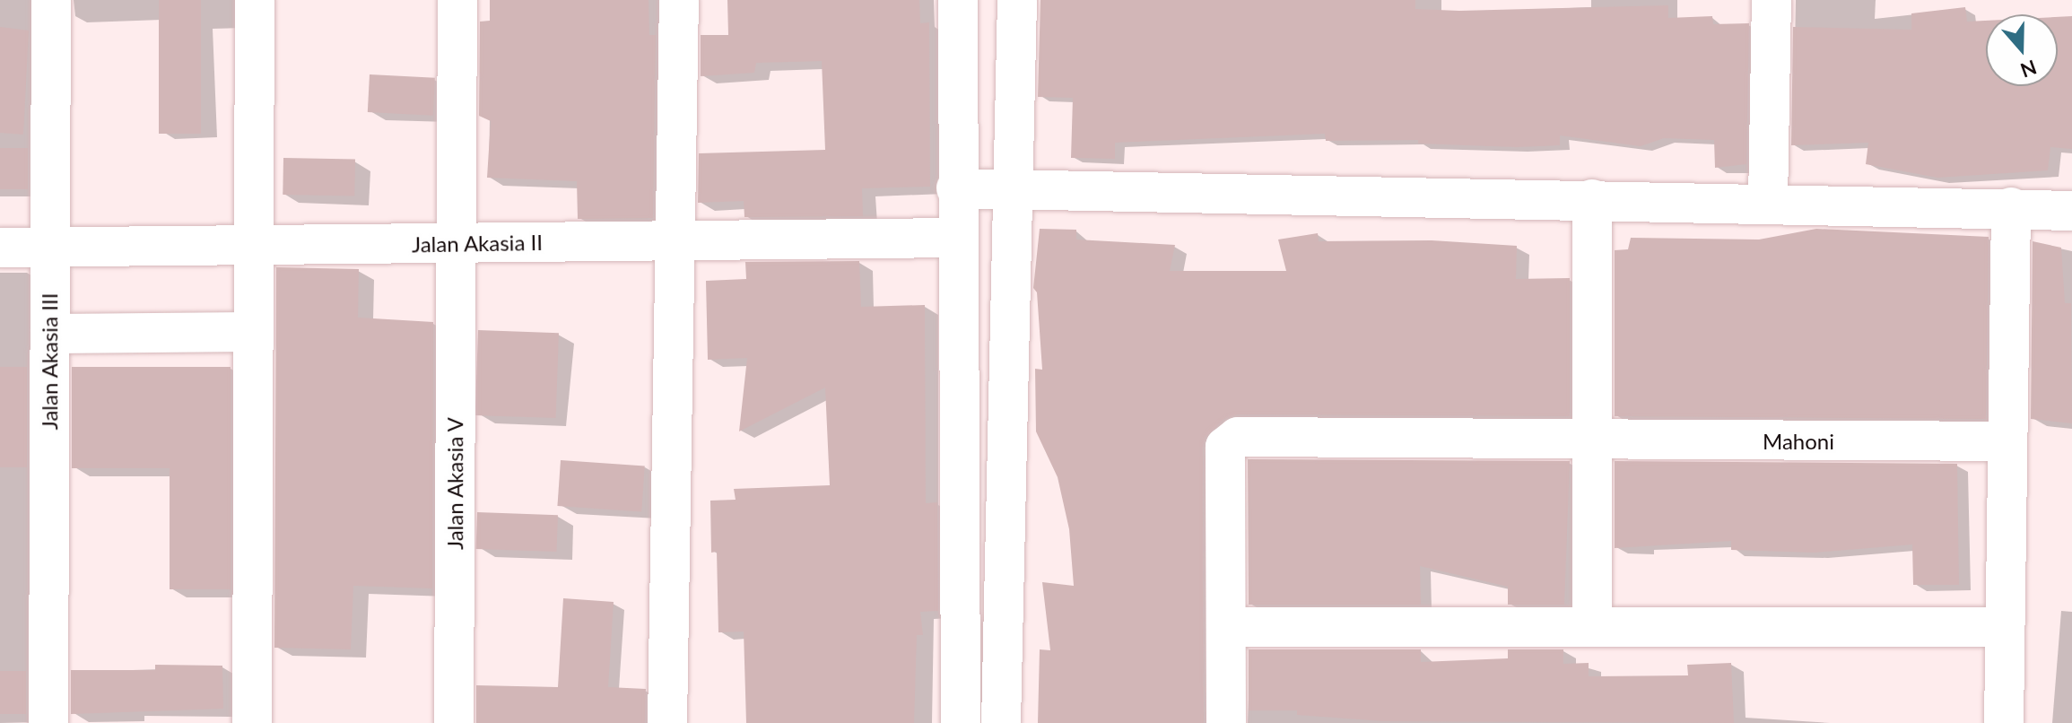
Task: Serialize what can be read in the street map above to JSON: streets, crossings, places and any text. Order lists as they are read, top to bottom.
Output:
{
  "streets": {
    "street": [
      "Jalan Akasia II",
      "Jalan Akasia III",
      "Mahoni",
      "Jalan Akasia V"
    ]
  },
  "crossings": [
    ["Jalan Akasia II", "Jalan Akasia III"],
    ["Jalan Akasia II", "Jalan Akasia V"]
  ],
  "north": "bottom"
}
